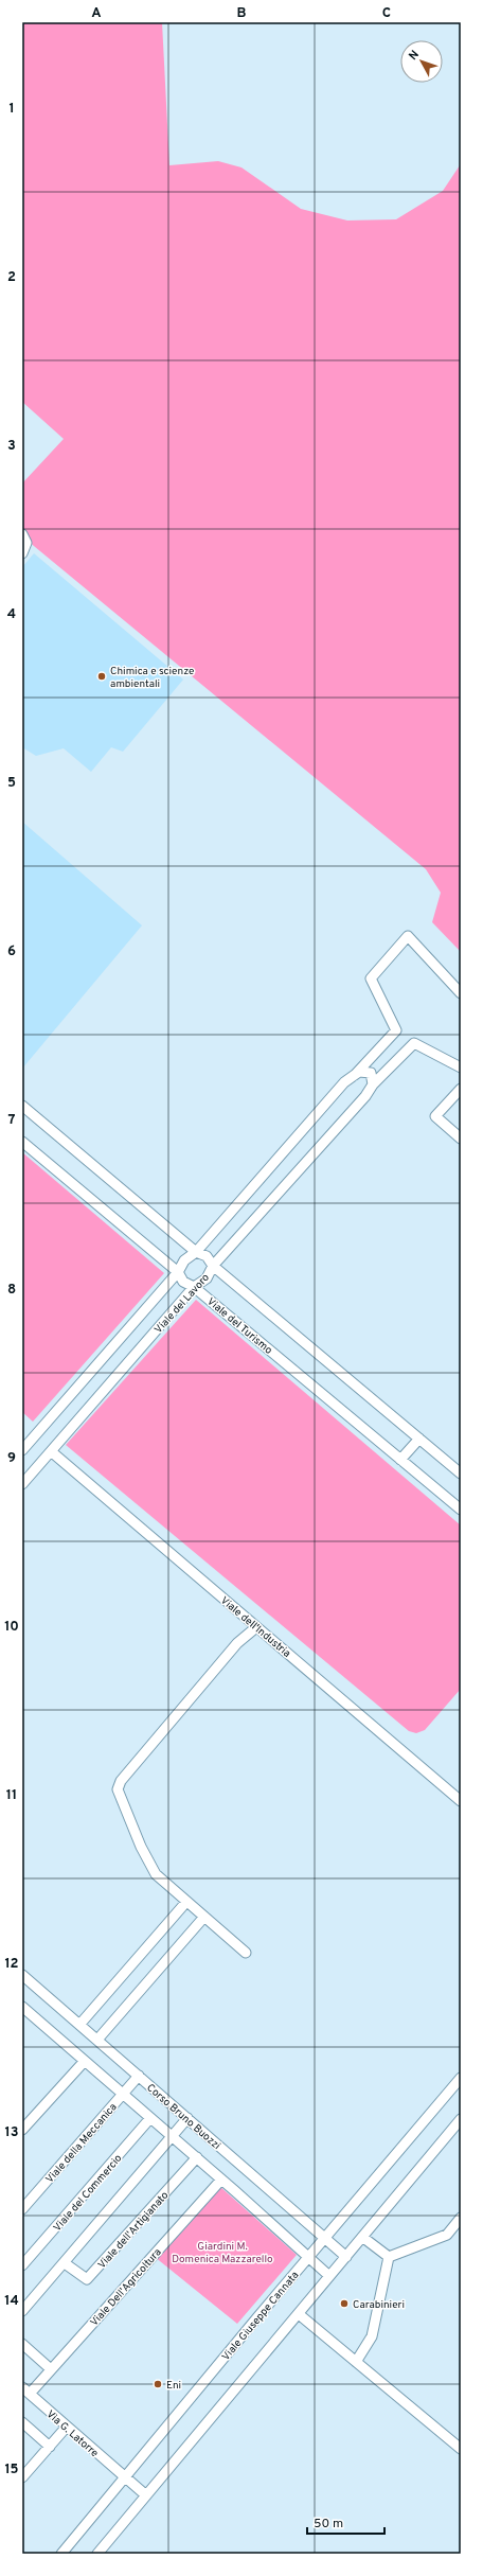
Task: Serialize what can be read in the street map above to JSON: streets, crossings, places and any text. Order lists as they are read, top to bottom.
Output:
{
  "streets": {
    "street": [
      "Viale del Lavoro",
      "Viale del Turismo",
      "Viale dell'Industria",
      "Corso Bruno Buozzi",
      "Viale della Meccanica",
      "Viale del Commercio",
      "Viale dell'Artigianato",
      "Viale Dell'Agricoltura",
      "Viale Giuseppe Cannata",
      "Via G. Latorre"
    ]
  },
  "crossings": [
    ["Viale del Lavoro", "Viale del Turismo"],
    ["Viale del Lavoro", "Viale dell'Industria"],
    ["Corso Bruno Buozzi", "Viale della Meccanica"],
    ["Corso Bruno Buozzi", "Viale Giuseppe Cannata"],
    ["Viale Dell'Agricoltura", "Via G. Latorre"],
    ["Viale Giuseppe Cannata", "Via G. Latorre"]
  ],
  "parks": ["Giardini M. Domenica Mazzarello"],
  "places": ["Chimica e scienze ambientali", "Carabinieri", "Eni"],
  "scale_bar": "50 m",
  "north": "top left",
  "grid": {
    "columns": ["A", "B", "C"],
    "rows": [
      "1",
      "2",
      "3",
      "4",
      "5",
      "6",
      "7",
      "8",
      "9",
      "10",
      "11",
      "12",
      "13",
      "14",
      "15"
    ]
  }
}
